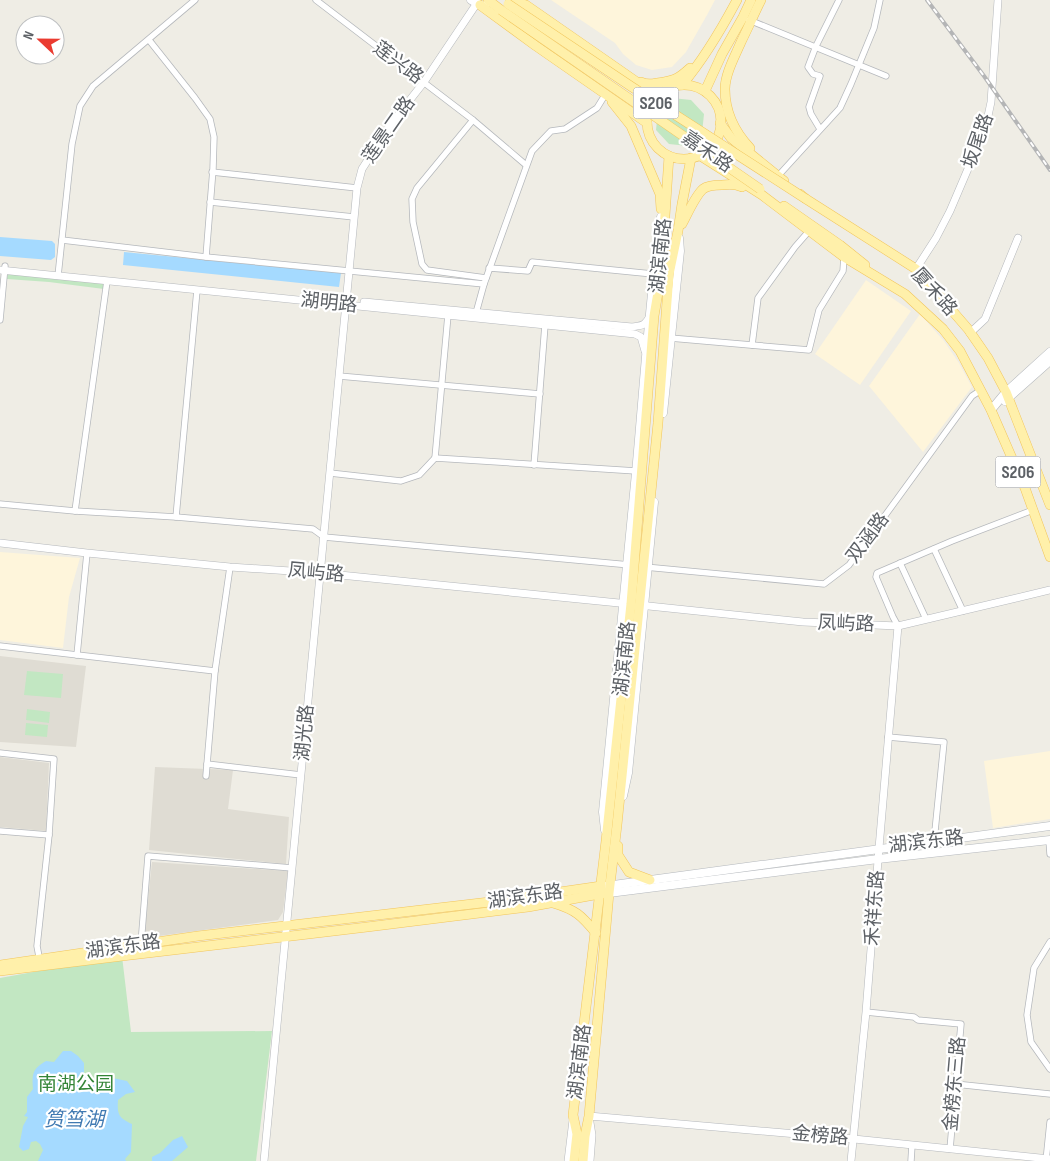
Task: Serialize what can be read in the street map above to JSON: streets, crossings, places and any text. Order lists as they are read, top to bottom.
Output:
{
  "streets": {
    "main road": [
      "S206",
      "嘉禾路",
      "湖滨南路",
      "厦禾路",
      "湖滨东路"
    ],
    "street": [
      "莲兴路",
      "莲景二路",
      "坂尾路",
      "湖明路",
      "双涵路",
      "凤屿路",
      "湖光路",
      "禾祥东路",
      "金榜东三路",
      "金榜路"
    ]
  },
  "crossings": [
    ["莲兴路", "莲景二路"],
    ["S206", "莲景二路"],
    ["S206", "嘉禾路"],
    ["S206", "湖滨南路"],
    ["S206", "厦禾路"],
    ["S206", "双涵路"],
    ["莲景二路", "湖明路"],
    ["莲景二路", "湖光路"],
    ["坂尾路", "厦禾路"],
    ["嘉禾路", "厦禾路"],
    ["湖滨南路", "厦禾路"],
    ["湖滨南路", "双涵路"],
    ["湖滨南路", "凤屿路"],
    ["湖滨南路", "湖滨东路"],
    ["湖滨南路", "金榜路"],
    ["湖明路", "湖光路"],
    ["双涵路", "湖光路"],
    ["凤屿路", "湖光路"],
    ["凤屿路", "禾祥东路"],
    ["湖光路", "湖滨东路"],
    ["湖滨东路", "禾祥东路"],
    ["禾祥东路", "金榜东三路"],
    ["禾祥东路", "金榜路"],
    ["金榜东三路", "金榜路"]
  ],
  "water": ["筼筜湖"],
  "parks": ["南湖公园"],
  "north": "left"
}
